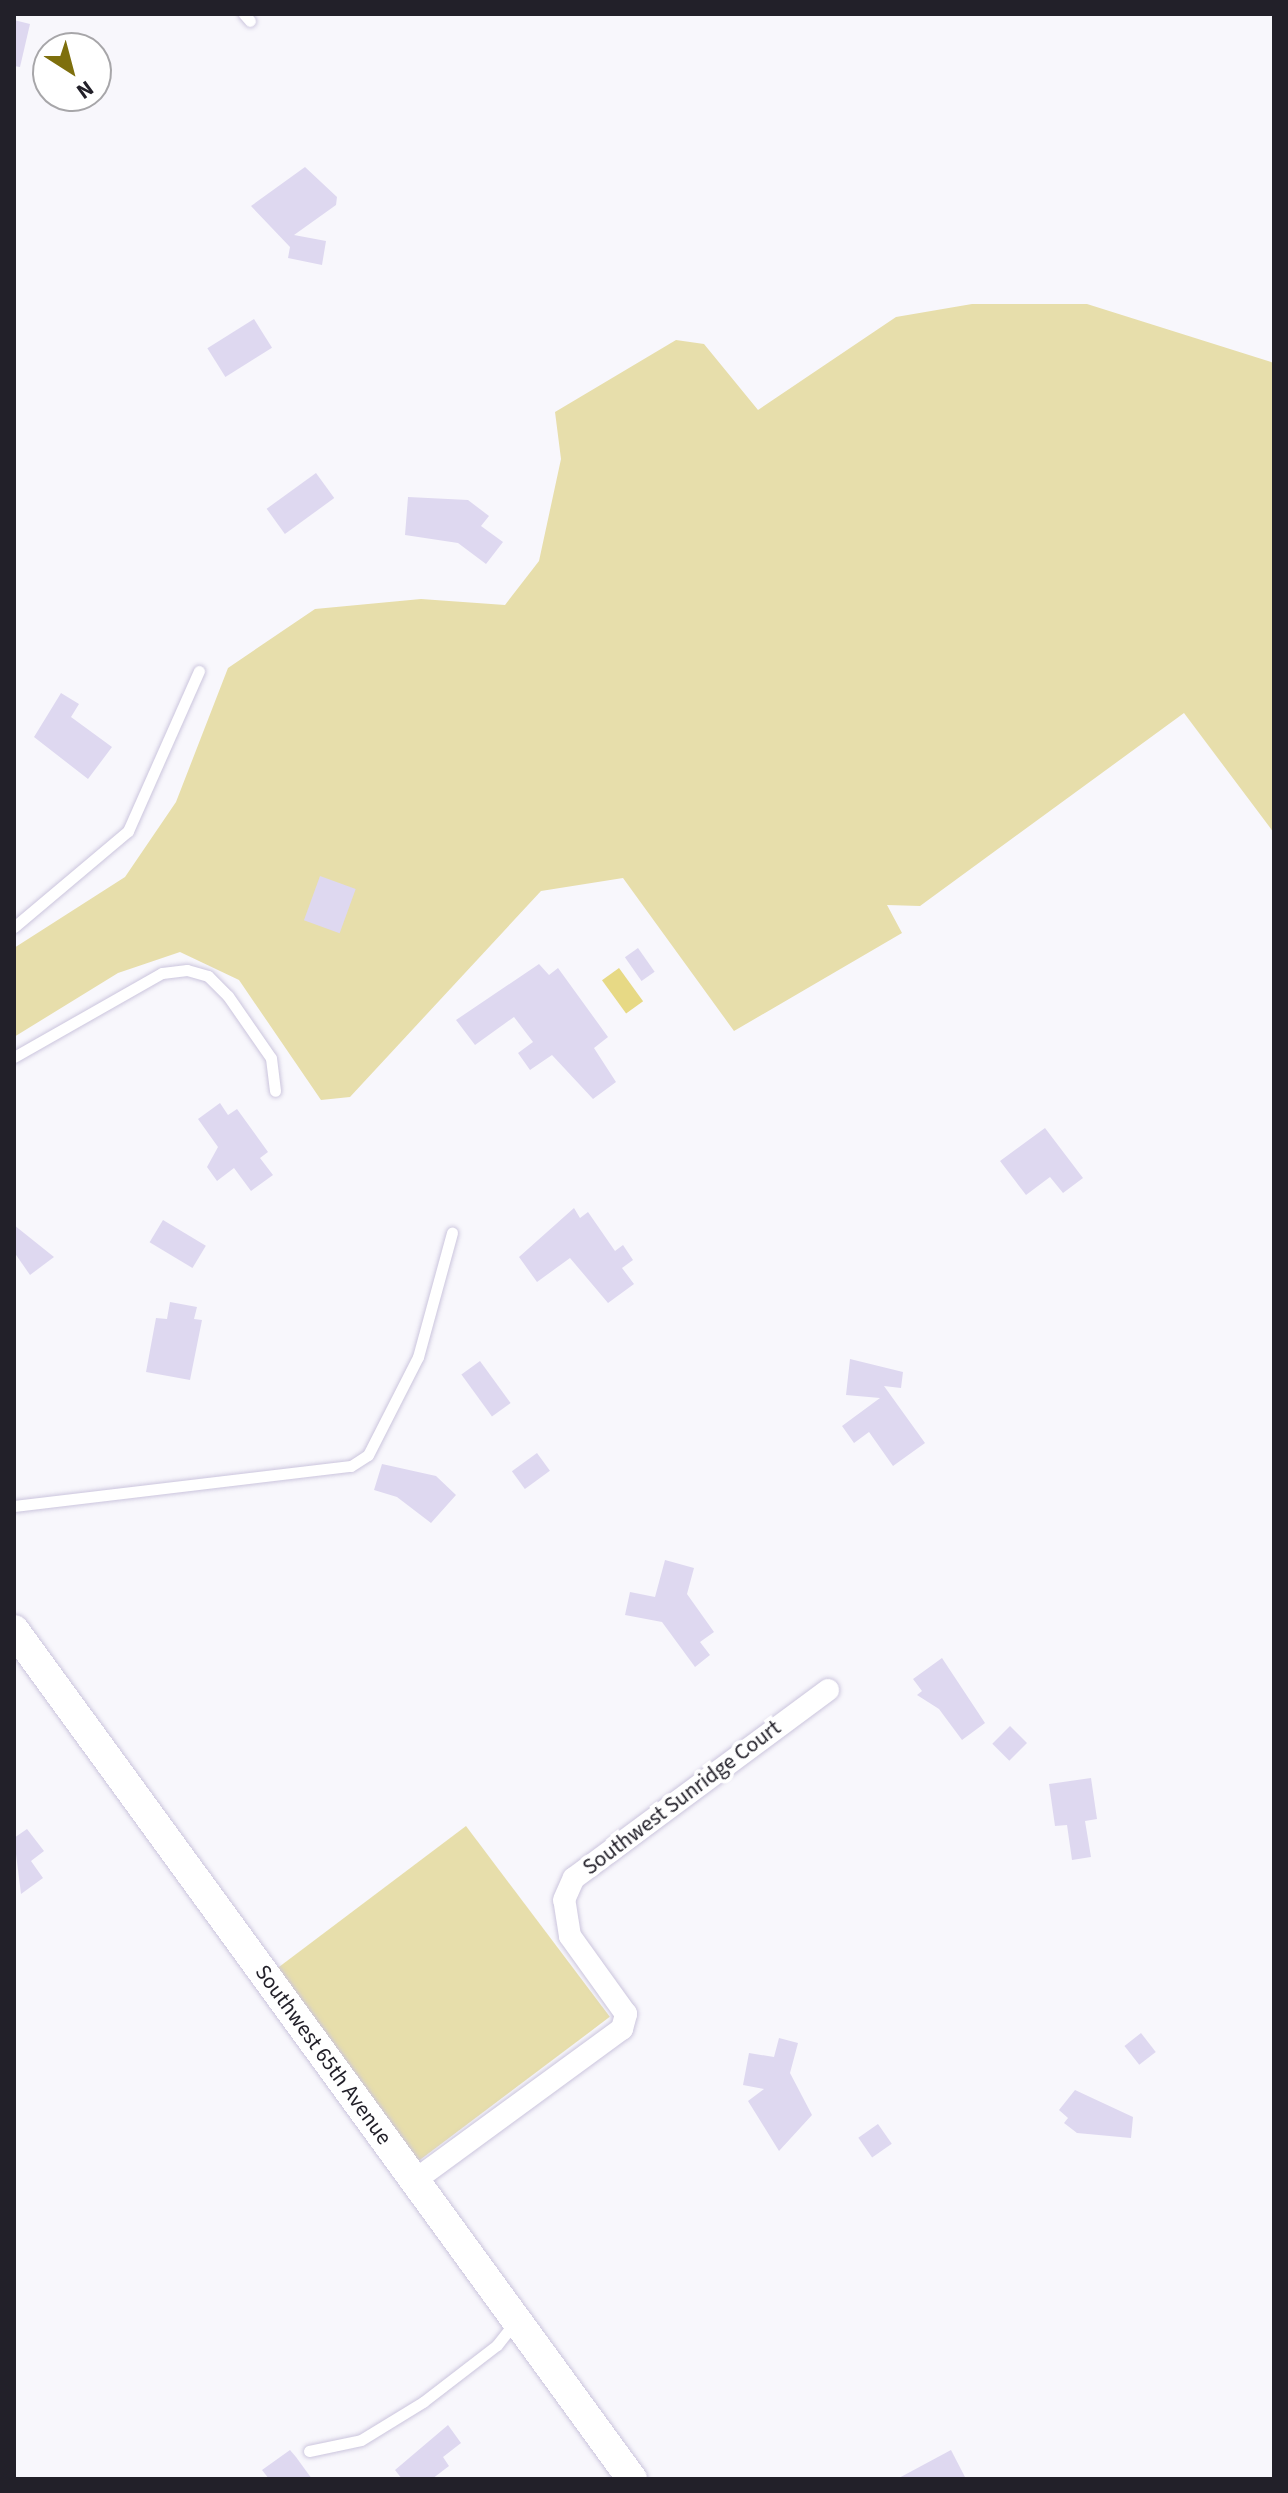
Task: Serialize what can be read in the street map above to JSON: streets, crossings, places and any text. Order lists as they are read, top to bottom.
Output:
{
  "streets": {
    "main road": ["Southwest 65th Avenue"],
    "street": ["Southwest Sunridge Court"]
  },
  "crossings": [
    ["Southwest Sunridge Court", "Southwest 65th Avenue"]
  ],
  "north": "bottom right"
}
